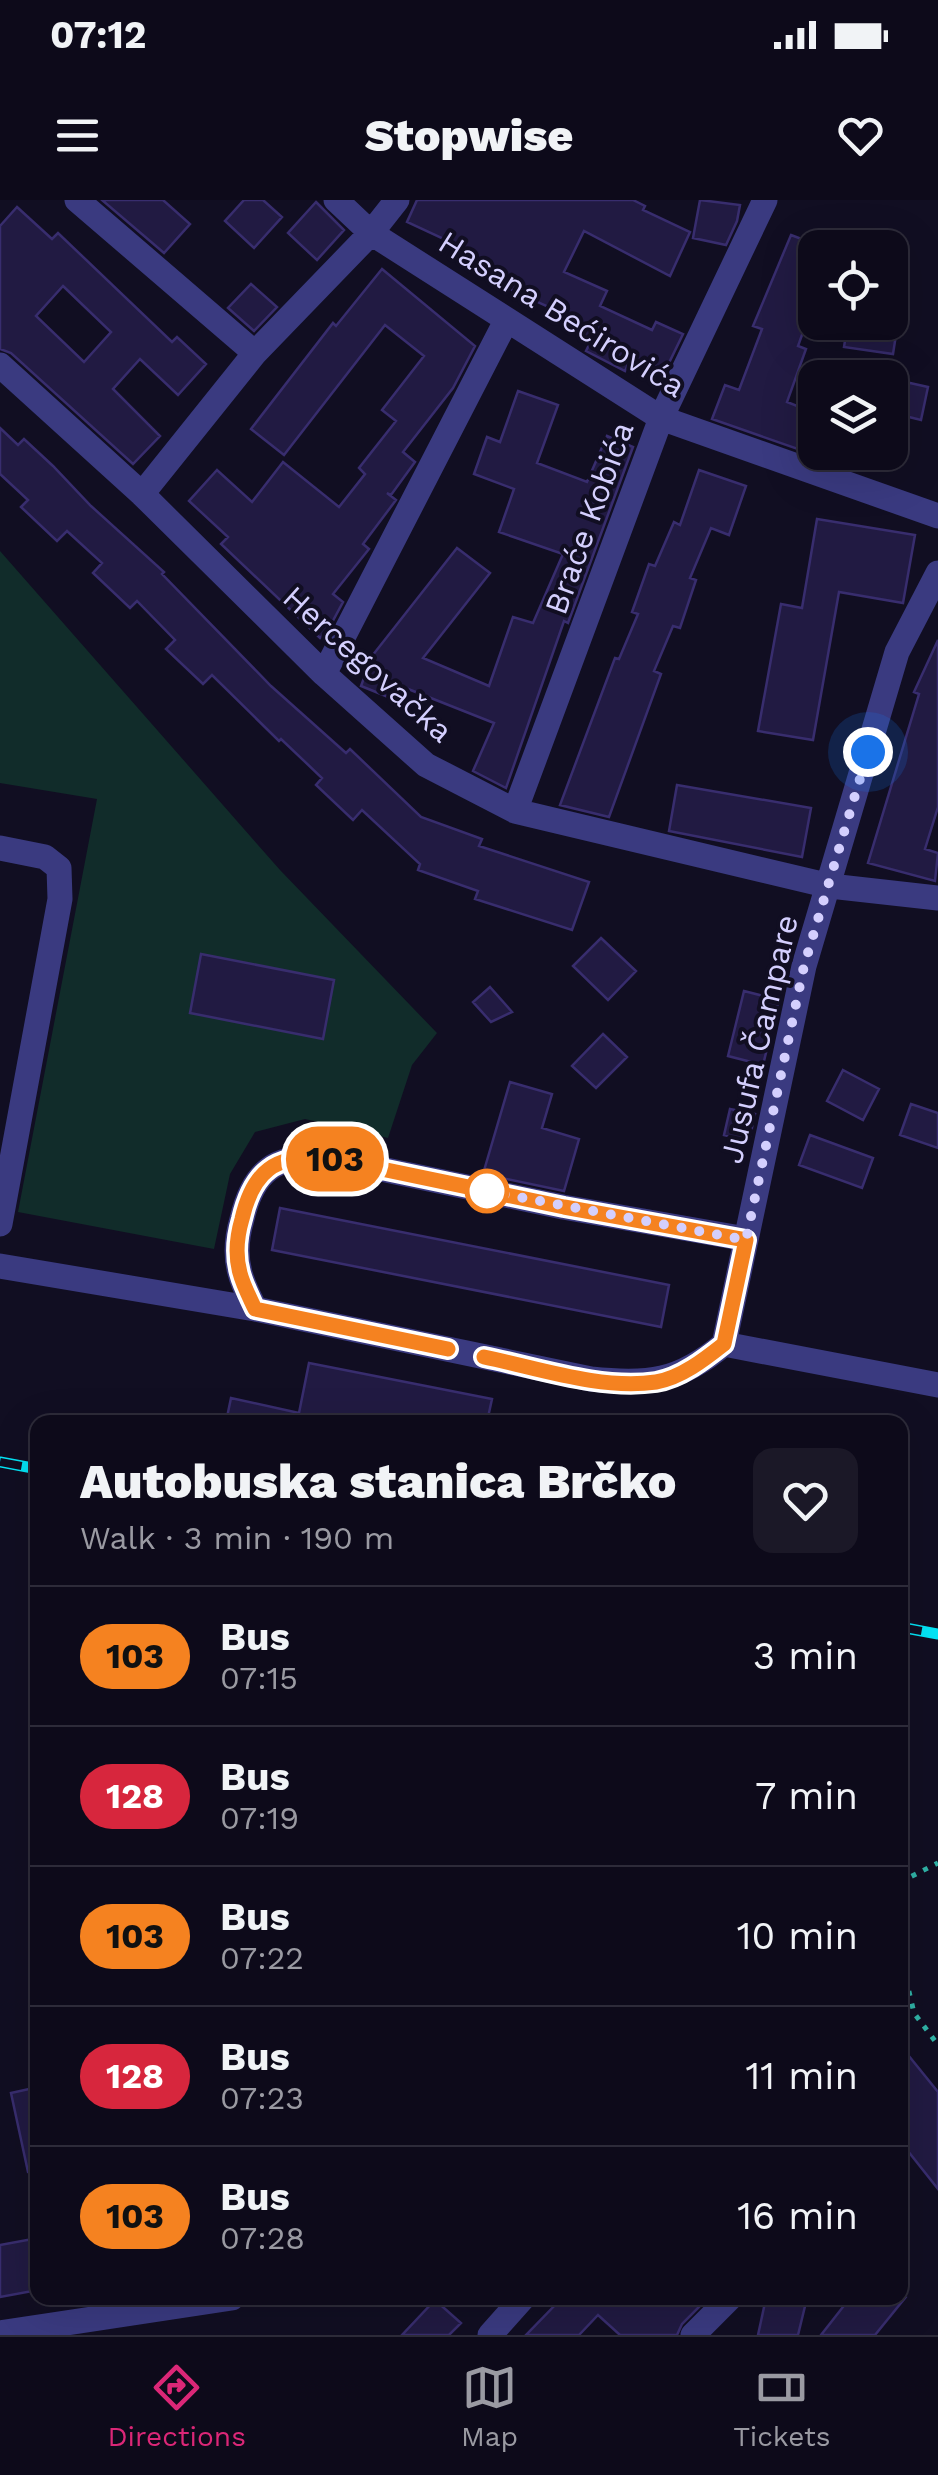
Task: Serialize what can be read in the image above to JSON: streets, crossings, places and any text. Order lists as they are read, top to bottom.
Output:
{
  "streets": {
    "street": [
      "Hasana Bećirovića",
      "Braće Kobića",
      "Hercegovačka",
      "Jusufa Čampare"
    ]
  },
  "crossings": [
    ["Hasana Bećirovića", "Braće Kobića"],
    ["Braće Kobića", "Hercegovačka"],
    ["Hercegovačka", "Jusufa Čampare"]
  ],
  "lines": ["bus line 103"],
  "page": {
    "status": "07:12",
    "header": "Stopwise",
    "on_map": "103",
    "heading": ["Autobuska stanica Brčko", "Walk · 3 min · 190 m"],
    "list": [
      {
        "mark": "103",
        "name": "Bus",
        "note": "07:15",
        "value": "3 min"
      },
      {
        "mark": "128",
        "name": "Bus",
        "note": "07:19",
        "value": "7 min"
      },
      {
        "mark": "103",
        "name": "Bus",
        "note": "07:22",
        "value": "10 min"
      },
      {
        "mark": "128",
        "name": "Bus",
        "note": "07:23",
        "value": "11 min"
      },
      {
        "mark": "103",
        "name": "Bus",
        "note": "07:28",
        "value": "16 min"
      }
    ],
    "tabs": ["Directions", "Map", "Tickets"]
  }
}
